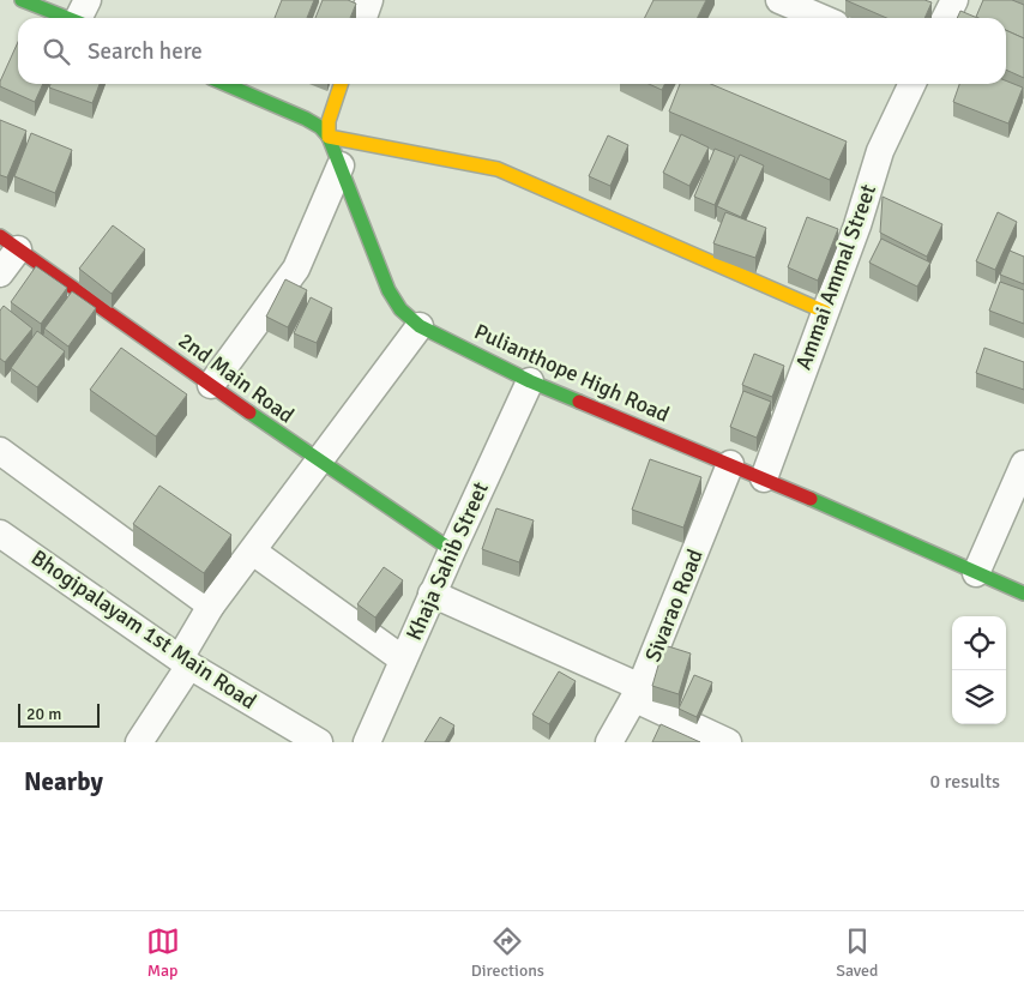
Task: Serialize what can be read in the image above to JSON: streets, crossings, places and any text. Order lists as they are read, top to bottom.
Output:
{
  "streets": {
    "street": [
      "Ammai Ammal Street",
      "Pulianthope High Road",
      "2nd Main Road",
      "Khaja Sahib Street",
      "Sivarao Road",
      "Bhogipalayam 1st Main Road"
    ]
  },
  "crossings": [
    ["Ammai Ammal Street", "Pulianthope High Road"],
    ["Pulianthope High Road", "Khaja Sahib Street"],
    ["Pulianthope High Road", "Sivarao Road"],
    ["2nd Main Road", "Khaja Sahib Street"]
  ],
  "scale_bar": "20 m",
  "page": {
    "search": "Search here",
    "scale": "20 m",
    "heading": ["Nearby", "0 results"],
    "nav": ["Map", "Directions", "Saved"]
  }
}
